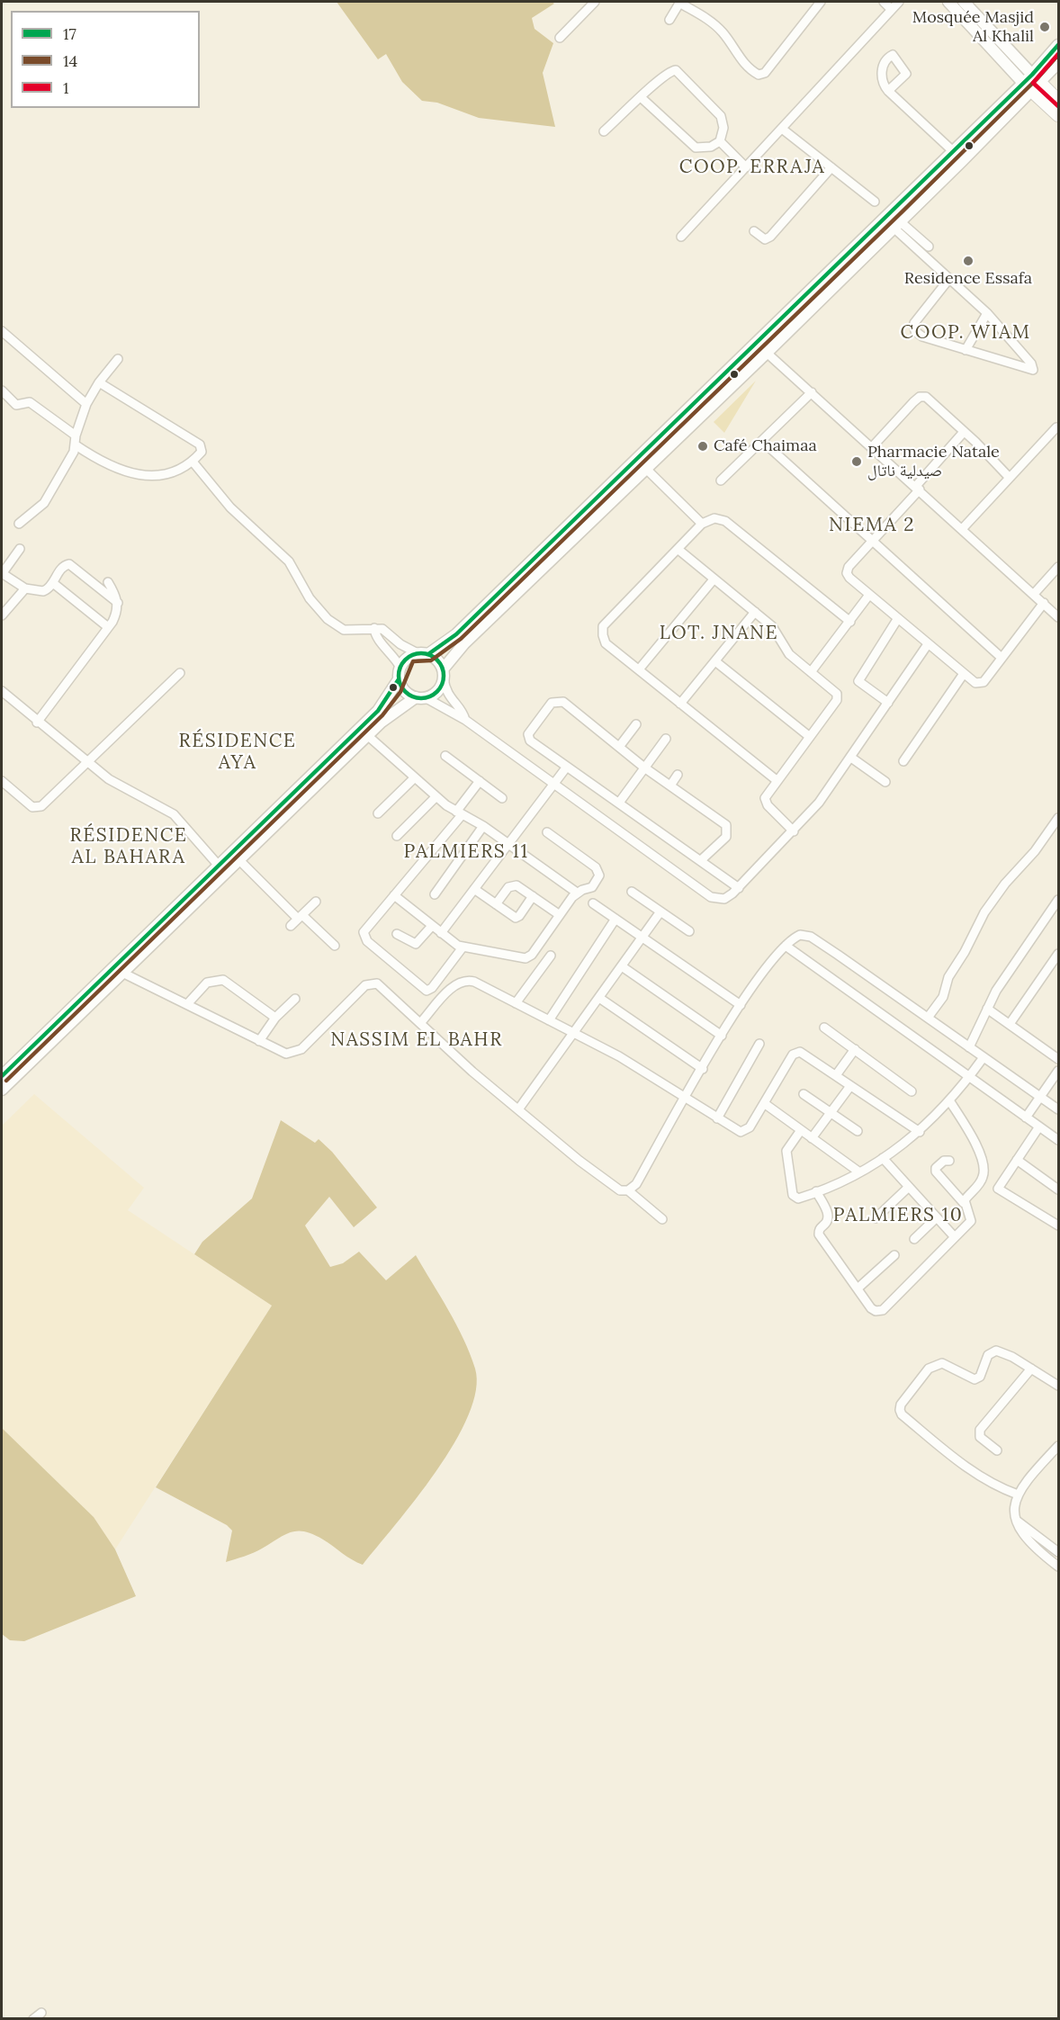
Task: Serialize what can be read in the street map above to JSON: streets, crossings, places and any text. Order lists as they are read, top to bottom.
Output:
{
  "districts": [
    "COOP. ERRAJA",
    "COOP. WIAM",
    "NIEMA 2",
    "LOT. JNANE",
    "RÉSIDENCE AYA",
    "RÉSIDENCE AL BAHARA",
    "PALMIERS 11",
    "NASSIM EL BAHR",
    "PALMIERS 10"
  ],
  "places": [
    "Mosquée Masjid Al Khalil",
    "Residence Essafa",
    "Café Chaimaa",
    "Pharmacie Natale صيدلية ناتال"
  ],
  "lines": ["transit line 17", "transit line 1", "transit line 14"],
  "legend": ["17", "14", "1"]
}
